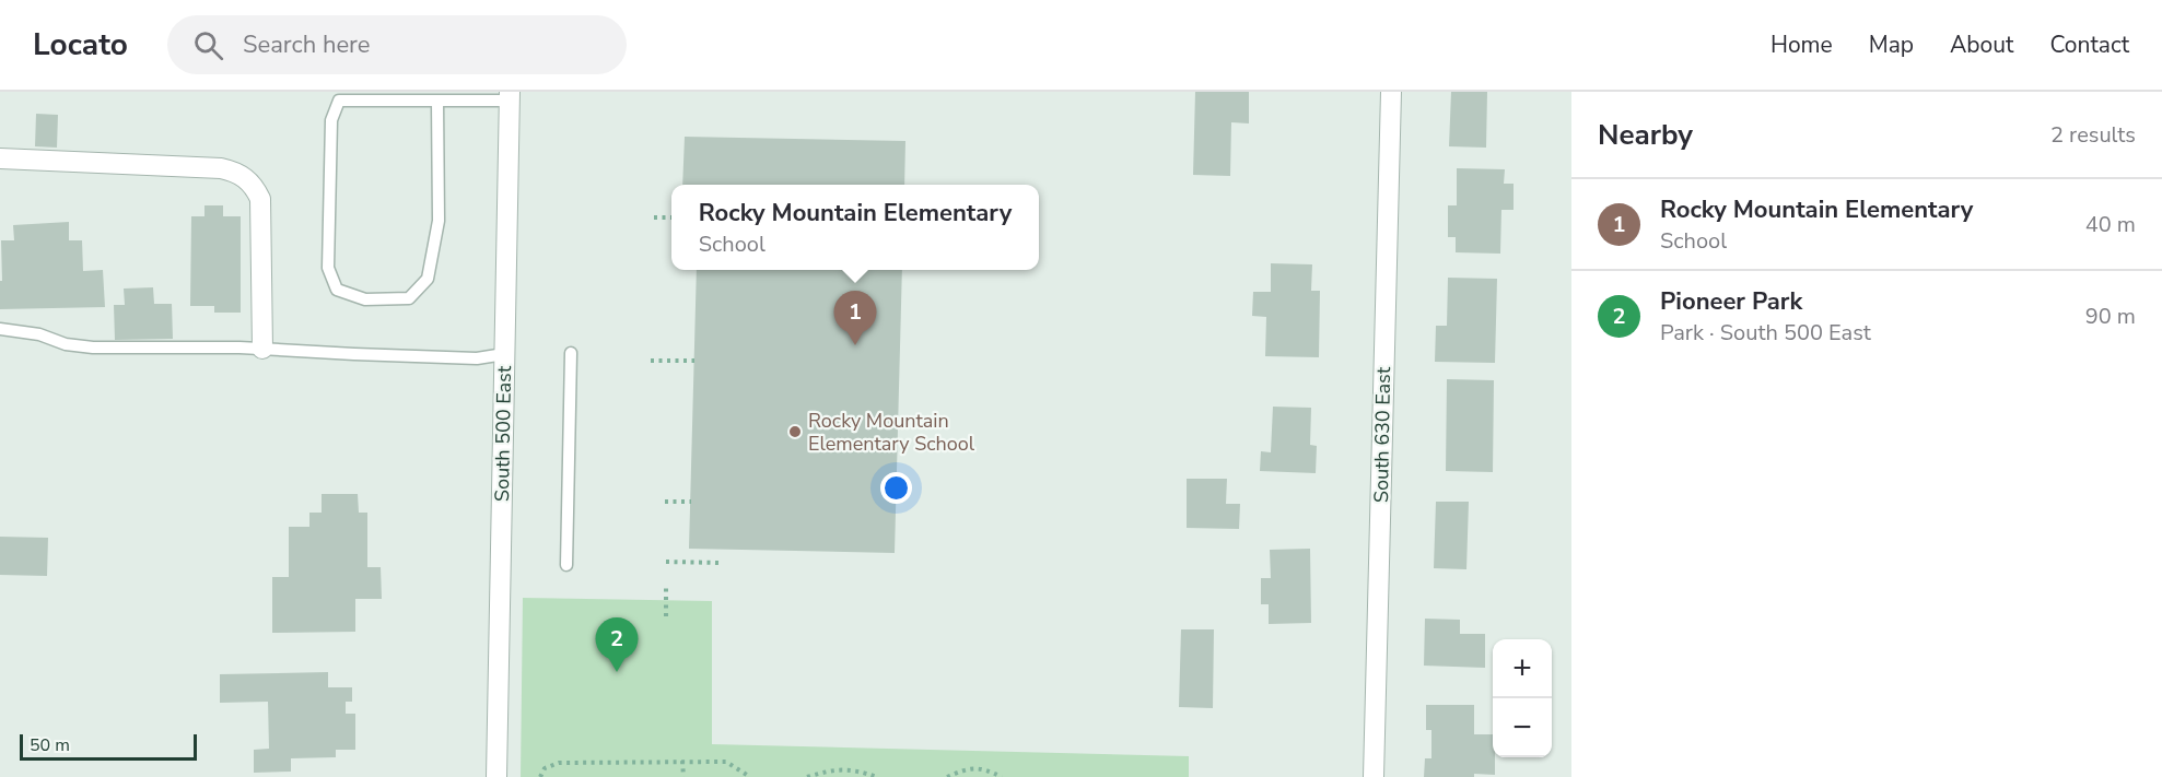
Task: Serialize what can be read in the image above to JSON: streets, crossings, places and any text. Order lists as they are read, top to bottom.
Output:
{
  "streets": {
    "street": ["South 500 East", "South 630 East"]
  },
  "places": ["Rocky Mountain Elementary School"],
  "scale_bar": "50 m",
  "page": {
    "header": "Locato",
    "search": "Search here",
    "nav": [
      "Home",
      "Map",
      "About",
      "Contact"
    ],
    "heading": ["Nearby", "2 results"],
    "list": [
      {
        "mark": "1",
        "name": "Rocky Mountain Elementary",
        "note": "School",
        "value": "40 m"
      },
      {
        "mark": "2",
        "name": "Pioneer Park",
        "note": "Park · South 500 East",
        "value": "90 m"
      }
    ],
    "popup": ["Rocky Mountain Elementary", "School"],
    "pins": ["1", "2"],
    "map_buttons": ["+", "−"],
    "scale": "50 m"
  }
}
